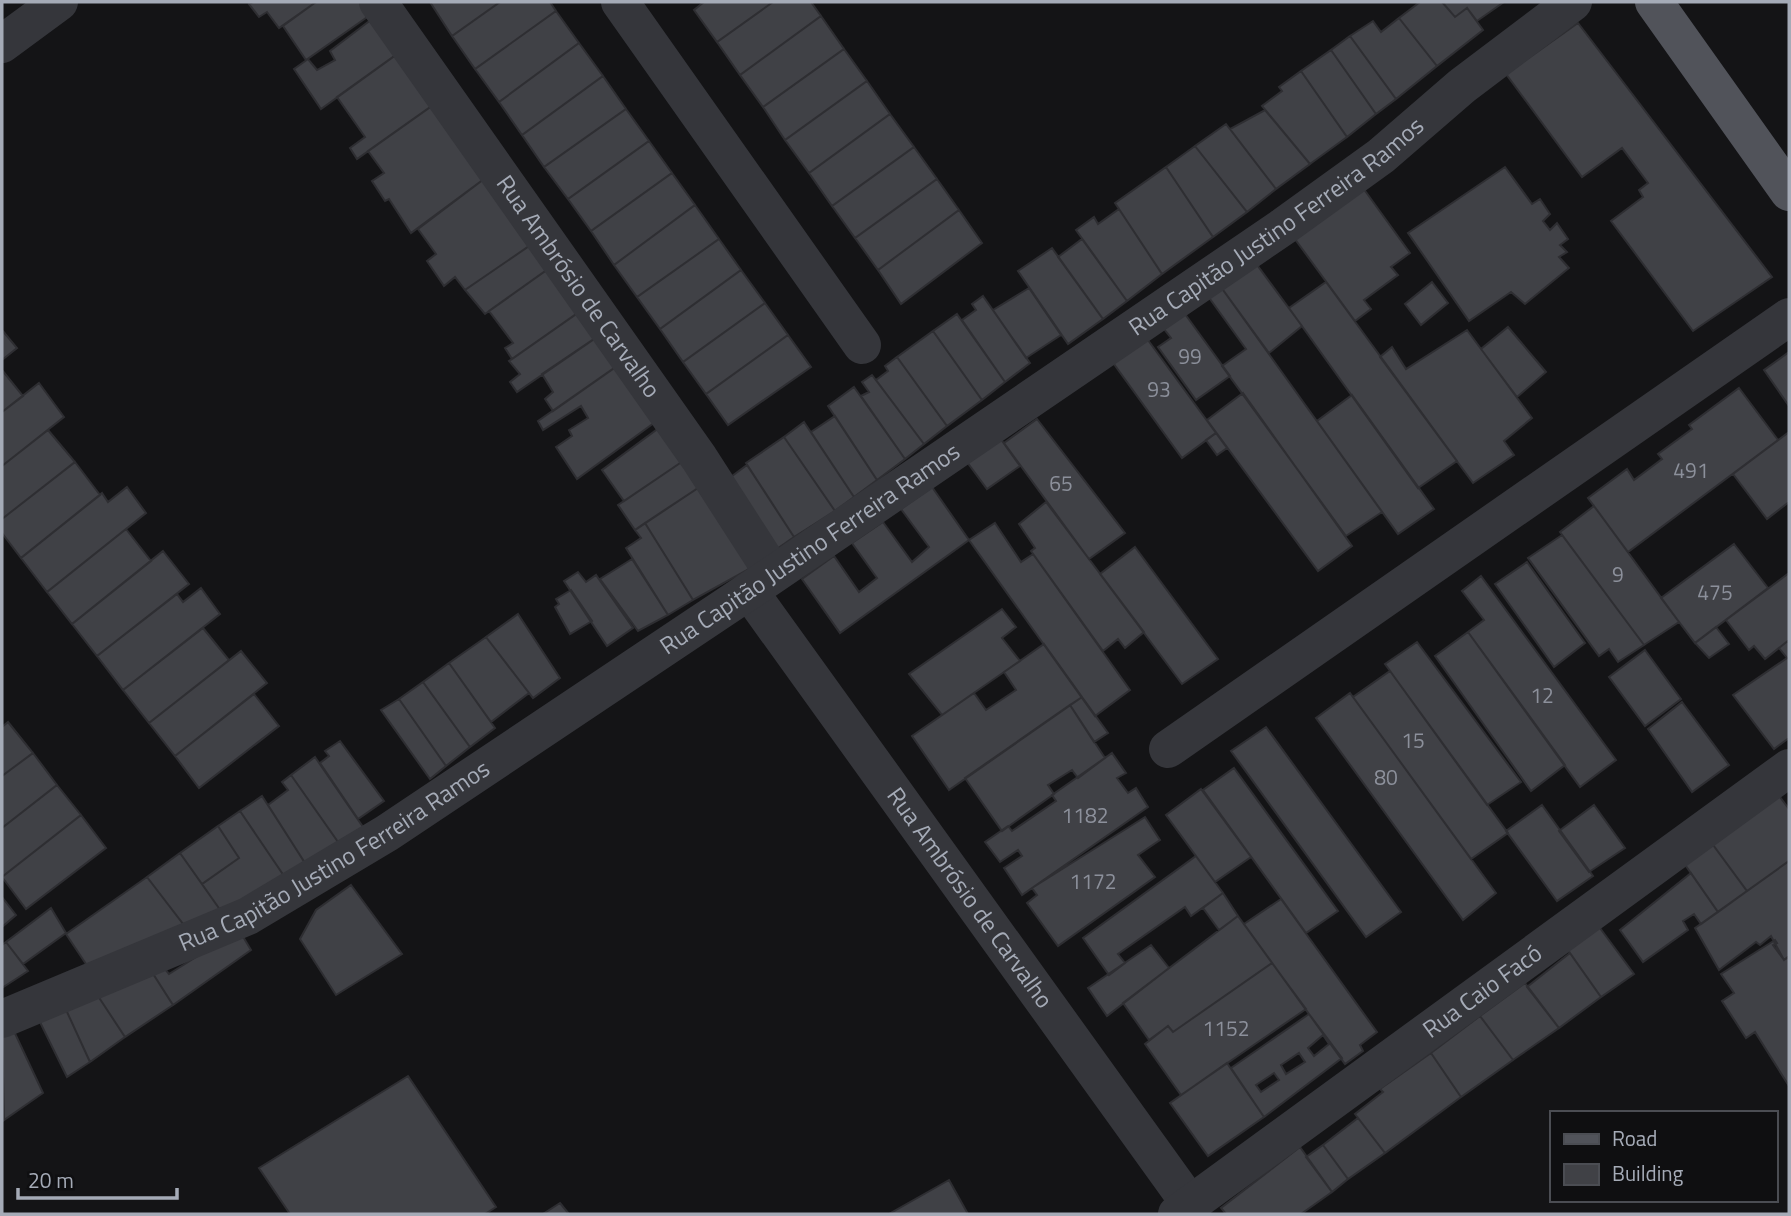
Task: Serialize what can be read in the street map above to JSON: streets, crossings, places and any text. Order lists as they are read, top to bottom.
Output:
{
  "streets": {
    "street": ["Rua Capitão Justino Ferreira Ramos", "Rua Ambrósio de Carvalho", "Rua Caio Facó"]
  },
  "crossings": [
    ["Rua Capitão Justino Ferreira Ramos", "Rua Ambrósio de Carvalho"],
    ["Rua Ambrósio de Carvalho", "Rua Caio Facó"]
  ],
  "house_numbers": [
    "99",
    "93",
    "491",
    "65",
    "9",
    "475",
    "12",
    "15",
    "80",
    "1182",
    "1172",
    "1152"
  ],
  "legend": ["Road", "Building"],
  "scale_bar": "20 m"
}
